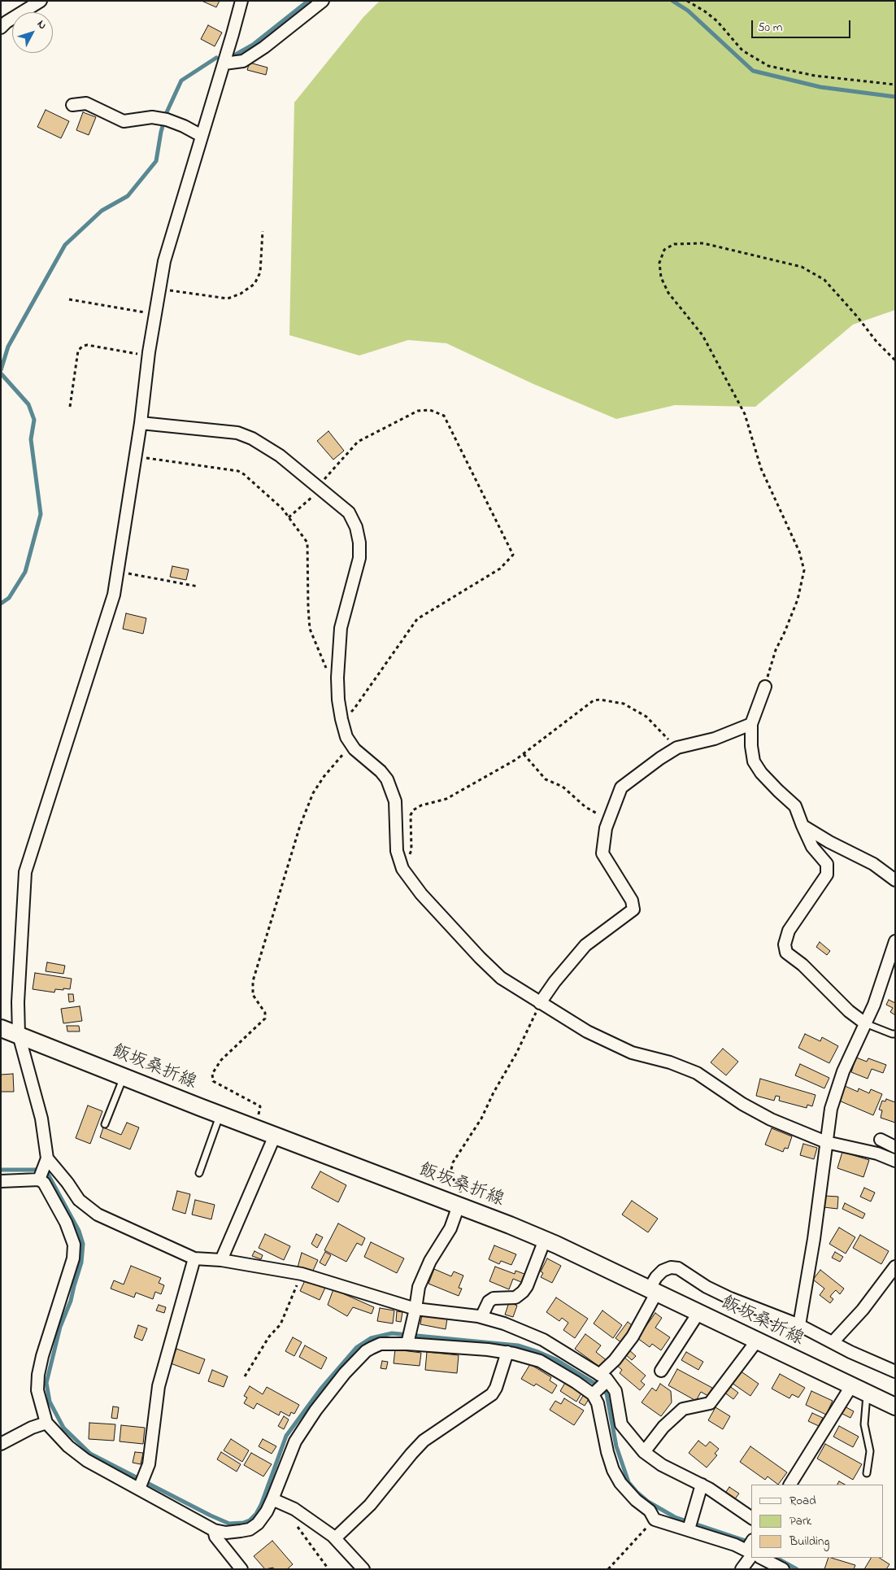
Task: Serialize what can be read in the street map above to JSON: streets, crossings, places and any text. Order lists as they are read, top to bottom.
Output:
{
  "streets": {
    "main road": ["飯坂桑折線"]
  },
  "legend": ["Road", "Park", "Building"],
  "scale_bar": "50 m",
  "north": "top right"
}
